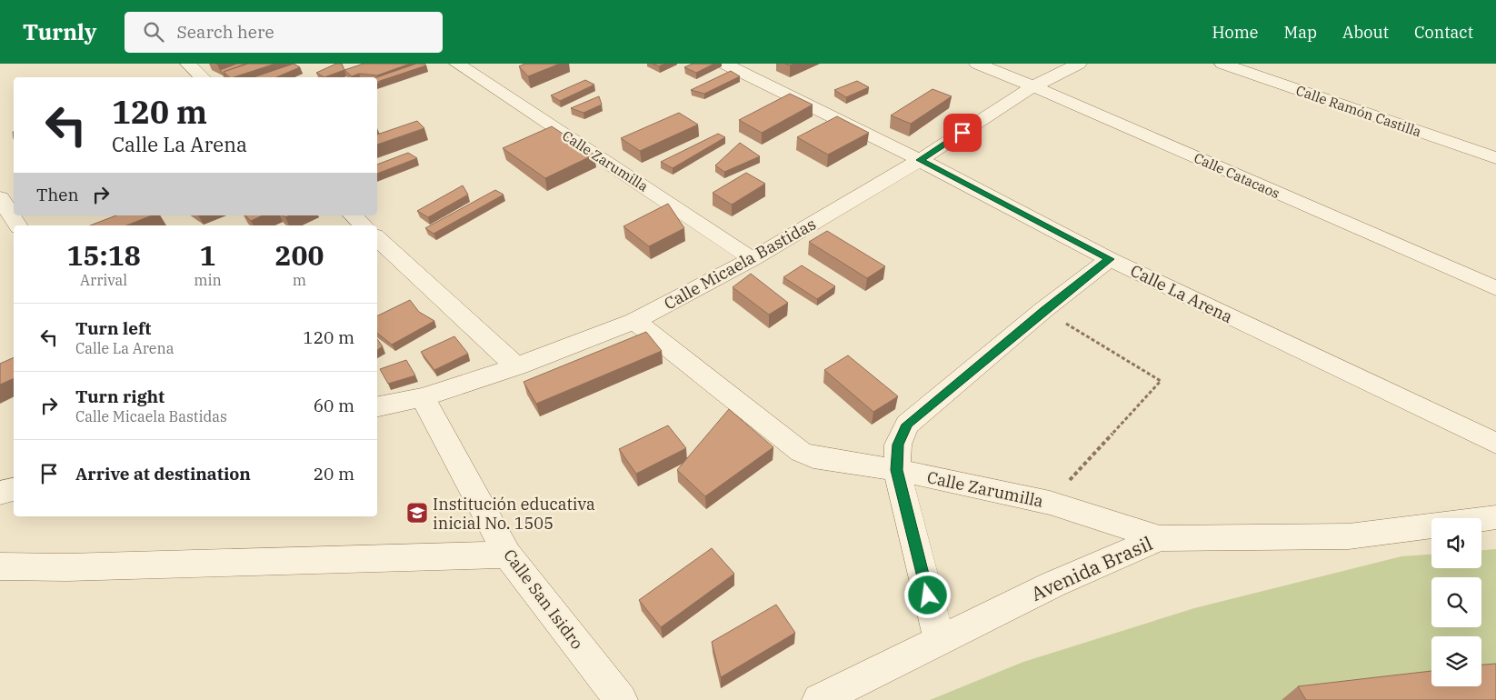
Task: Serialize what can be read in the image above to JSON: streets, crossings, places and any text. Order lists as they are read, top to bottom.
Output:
{
  "streets": {
    "street": [
      "Calle Ramón Castilla",
      "Calle Zarumilla",
      "Calle Catacaos",
      "Calle Micaela Bastidas",
      "Calle La Arena",
      "Avenida Brasil",
      "Calle San Isidro"
    ]
  },
  "crossings": [
    ["Calle Zarumilla", "Calle Micaela Bastidas"],
    ["Calle Zarumilla", "Avenida Brasil"],
    ["Calle Catacaos", "Calle Micaela Bastidas"],
    ["Calle Micaela Bastidas", "Calle La Arena"],
    ["Calle Micaela Bastidas", "Calle San Isidro"]
  ],
  "places": {
    "school or university": ["Institución educativa inicial No. 1505"]
  },
  "page": {
    "header": "Turnly",
    "search": "Search here",
    "nav": [
      "Home",
      "Map",
      "About",
      "Contact"
    ],
    "turn": ["120 m", "Calle La Arena"],
    "then": "Then",
    "eta": [
      "15:18",
      "Arrival",
      "1",
      "min",
      "200",
      "m"
    ],
    "list": [
      {
        "name": "Turn left",
        "note": "Calle La Arena",
        "value": "120 m"
      },
      {
        "name": "Turn right",
        "note": "Calle Micaela Bastidas",
        "value": "60 m"
      },
      {
        "name": "Arrive at destination",
        "value": "20 m"
      }
    ]
  }
}
